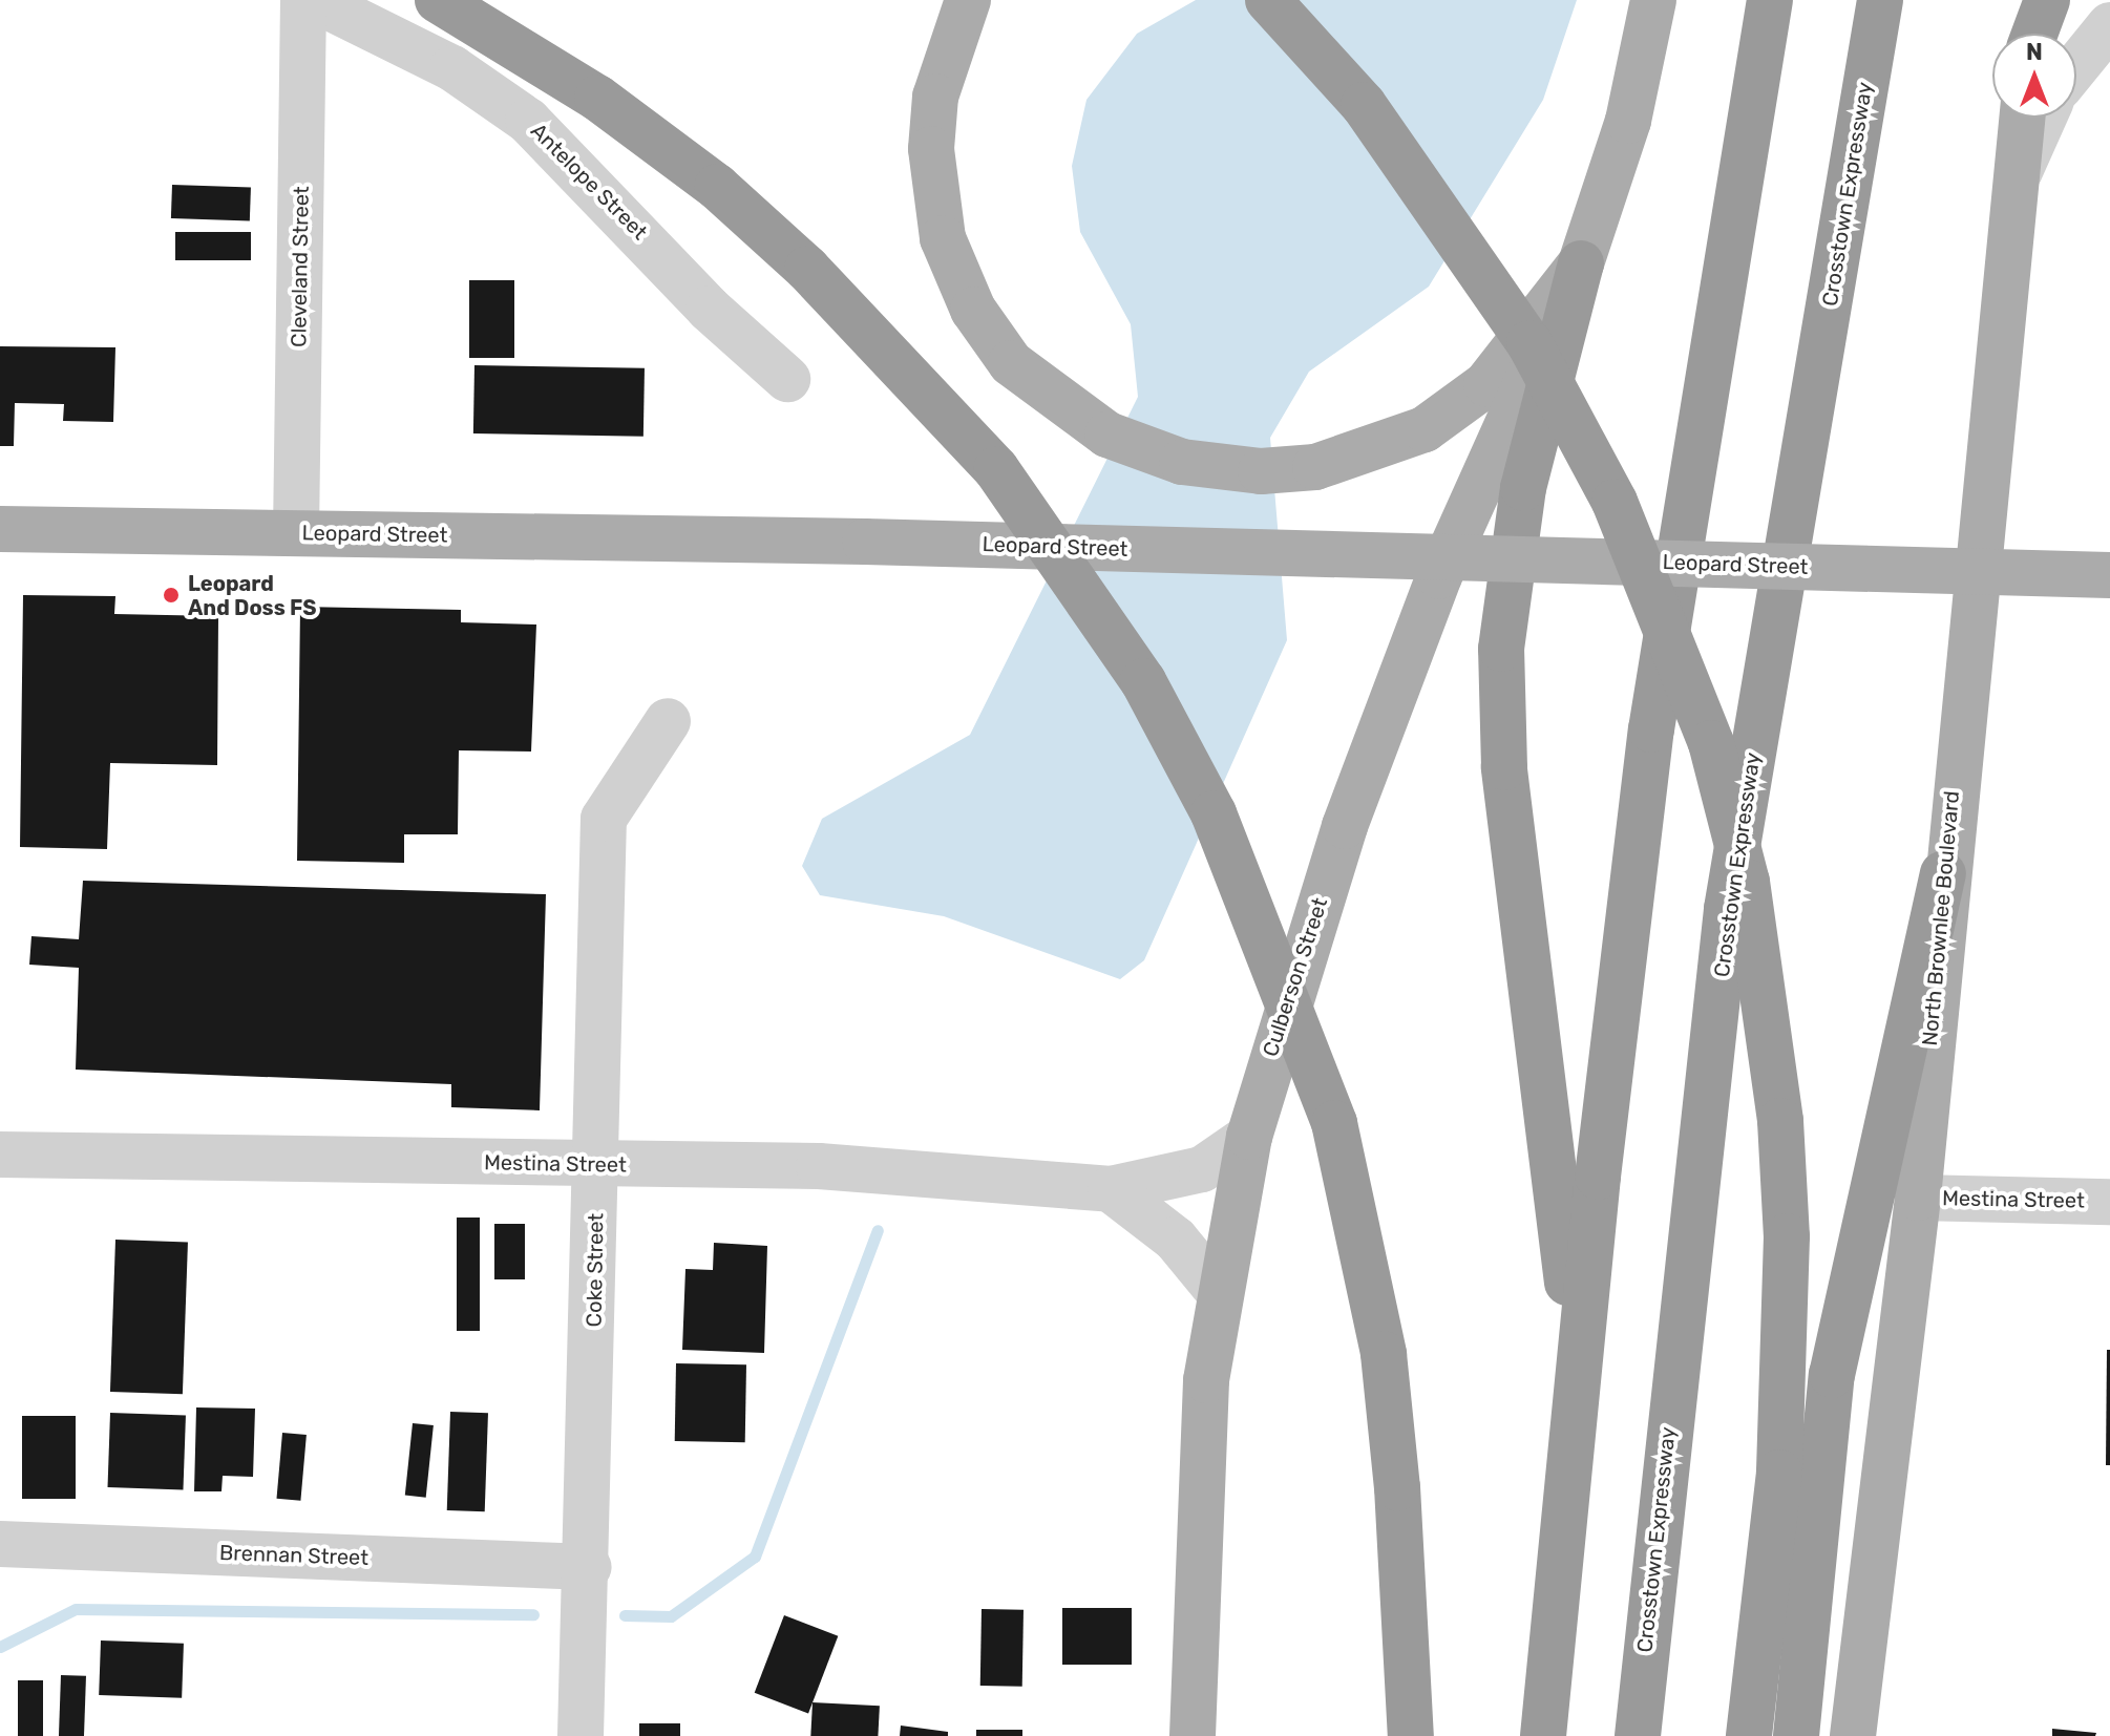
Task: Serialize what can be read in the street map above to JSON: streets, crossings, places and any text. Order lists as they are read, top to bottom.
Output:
{
  "streets": {
    "highway": ["Crosstown Expressway"],
    "main road": ["Leopard Street", "North Brownlee Boulevard", "Culberson Street"],
    "street": [
      "Antelope Street",
      "Cleveland Street",
      "Mestina Street",
      "Coke Street",
      "Brennan Street"
    ]
  },
  "crossings": [
    ["Cleveland Street", "Leopard Street"],
    ["North Brownlee Boulevard", "Mestina Street"],
    ["Culberson Street", "Mestina Street"],
    ["Mestina Street", "Coke Street"],
    ["Coke Street", "Brennan Street"]
  ],
  "places": ["Leopard And Doss FS"],
  "north": "top"
}
